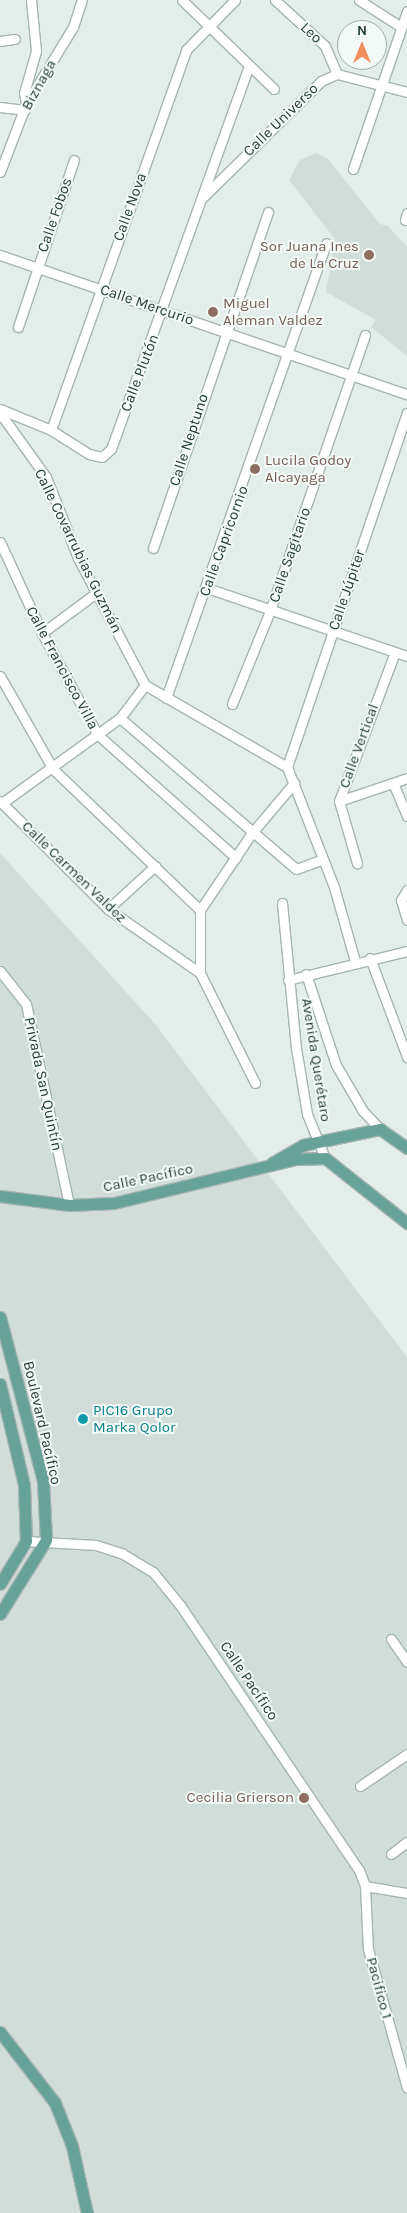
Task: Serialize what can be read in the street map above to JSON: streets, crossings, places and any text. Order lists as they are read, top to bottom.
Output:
{
  "streets": {
    "main road": ["Avenida Querétaro", "Calle Pacífico", "Boulevard Pacífico"],
    "street": [
      "Leo",
      "Biznaga",
      "Calle Universo",
      "Calle Nova",
      "Calle Fobos",
      "Calle Mercurio",
      "Calle Plutón",
      "Calle Neptuno",
      "Calle Capricornio",
      "Calle Covarrubias Guzmán",
      "Calle Sagitario",
      "Calle Júpiter",
      "Calle Francisco Villa",
      "Calle Vertical",
      "Calle Carmen Valdez",
      "Privada San Quintín",
      "Pacifico 1"
    ]
  },
  "crossings": [
    ["Leo", "Calle Universo"],
    ["Calle Universo", "Calle Plutón"],
    ["Calle Nova", "Calle Mercurio"],
    ["Calle Nova", "Calle Plutón"],
    ["Calle Fobos", "Calle Mercurio"],
    ["Calle Mercurio", "Calle Plutón"],
    ["Calle Mercurio", "Calle Neptuno"],
    ["Calle Mercurio", "Calle Capricornio"],
    ["Calle Mercurio", "Calle Sagitario"],
    ["Calle Plutón", "Calle Covarrubias Guzmán"],
    ["Avenida Querétaro", "Calle Pacífico"],
    ["Privada San Quintín", "Calle Pacífico"],
    ["Calle Pacífico", "Boulevard Pacífico"],
    ["Calle Pacífico", "Pacifico 1"]
  ],
  "places": [
    "Sor Juana Ines de La Cruz",
    "Miguel Aleman Valdez",
    "Lucila Godoy Alcayaga",
    "PIC16 Grupo Marka Qolor",
    "Cecilia Grierson"
  ],
  "north": "top"
}
